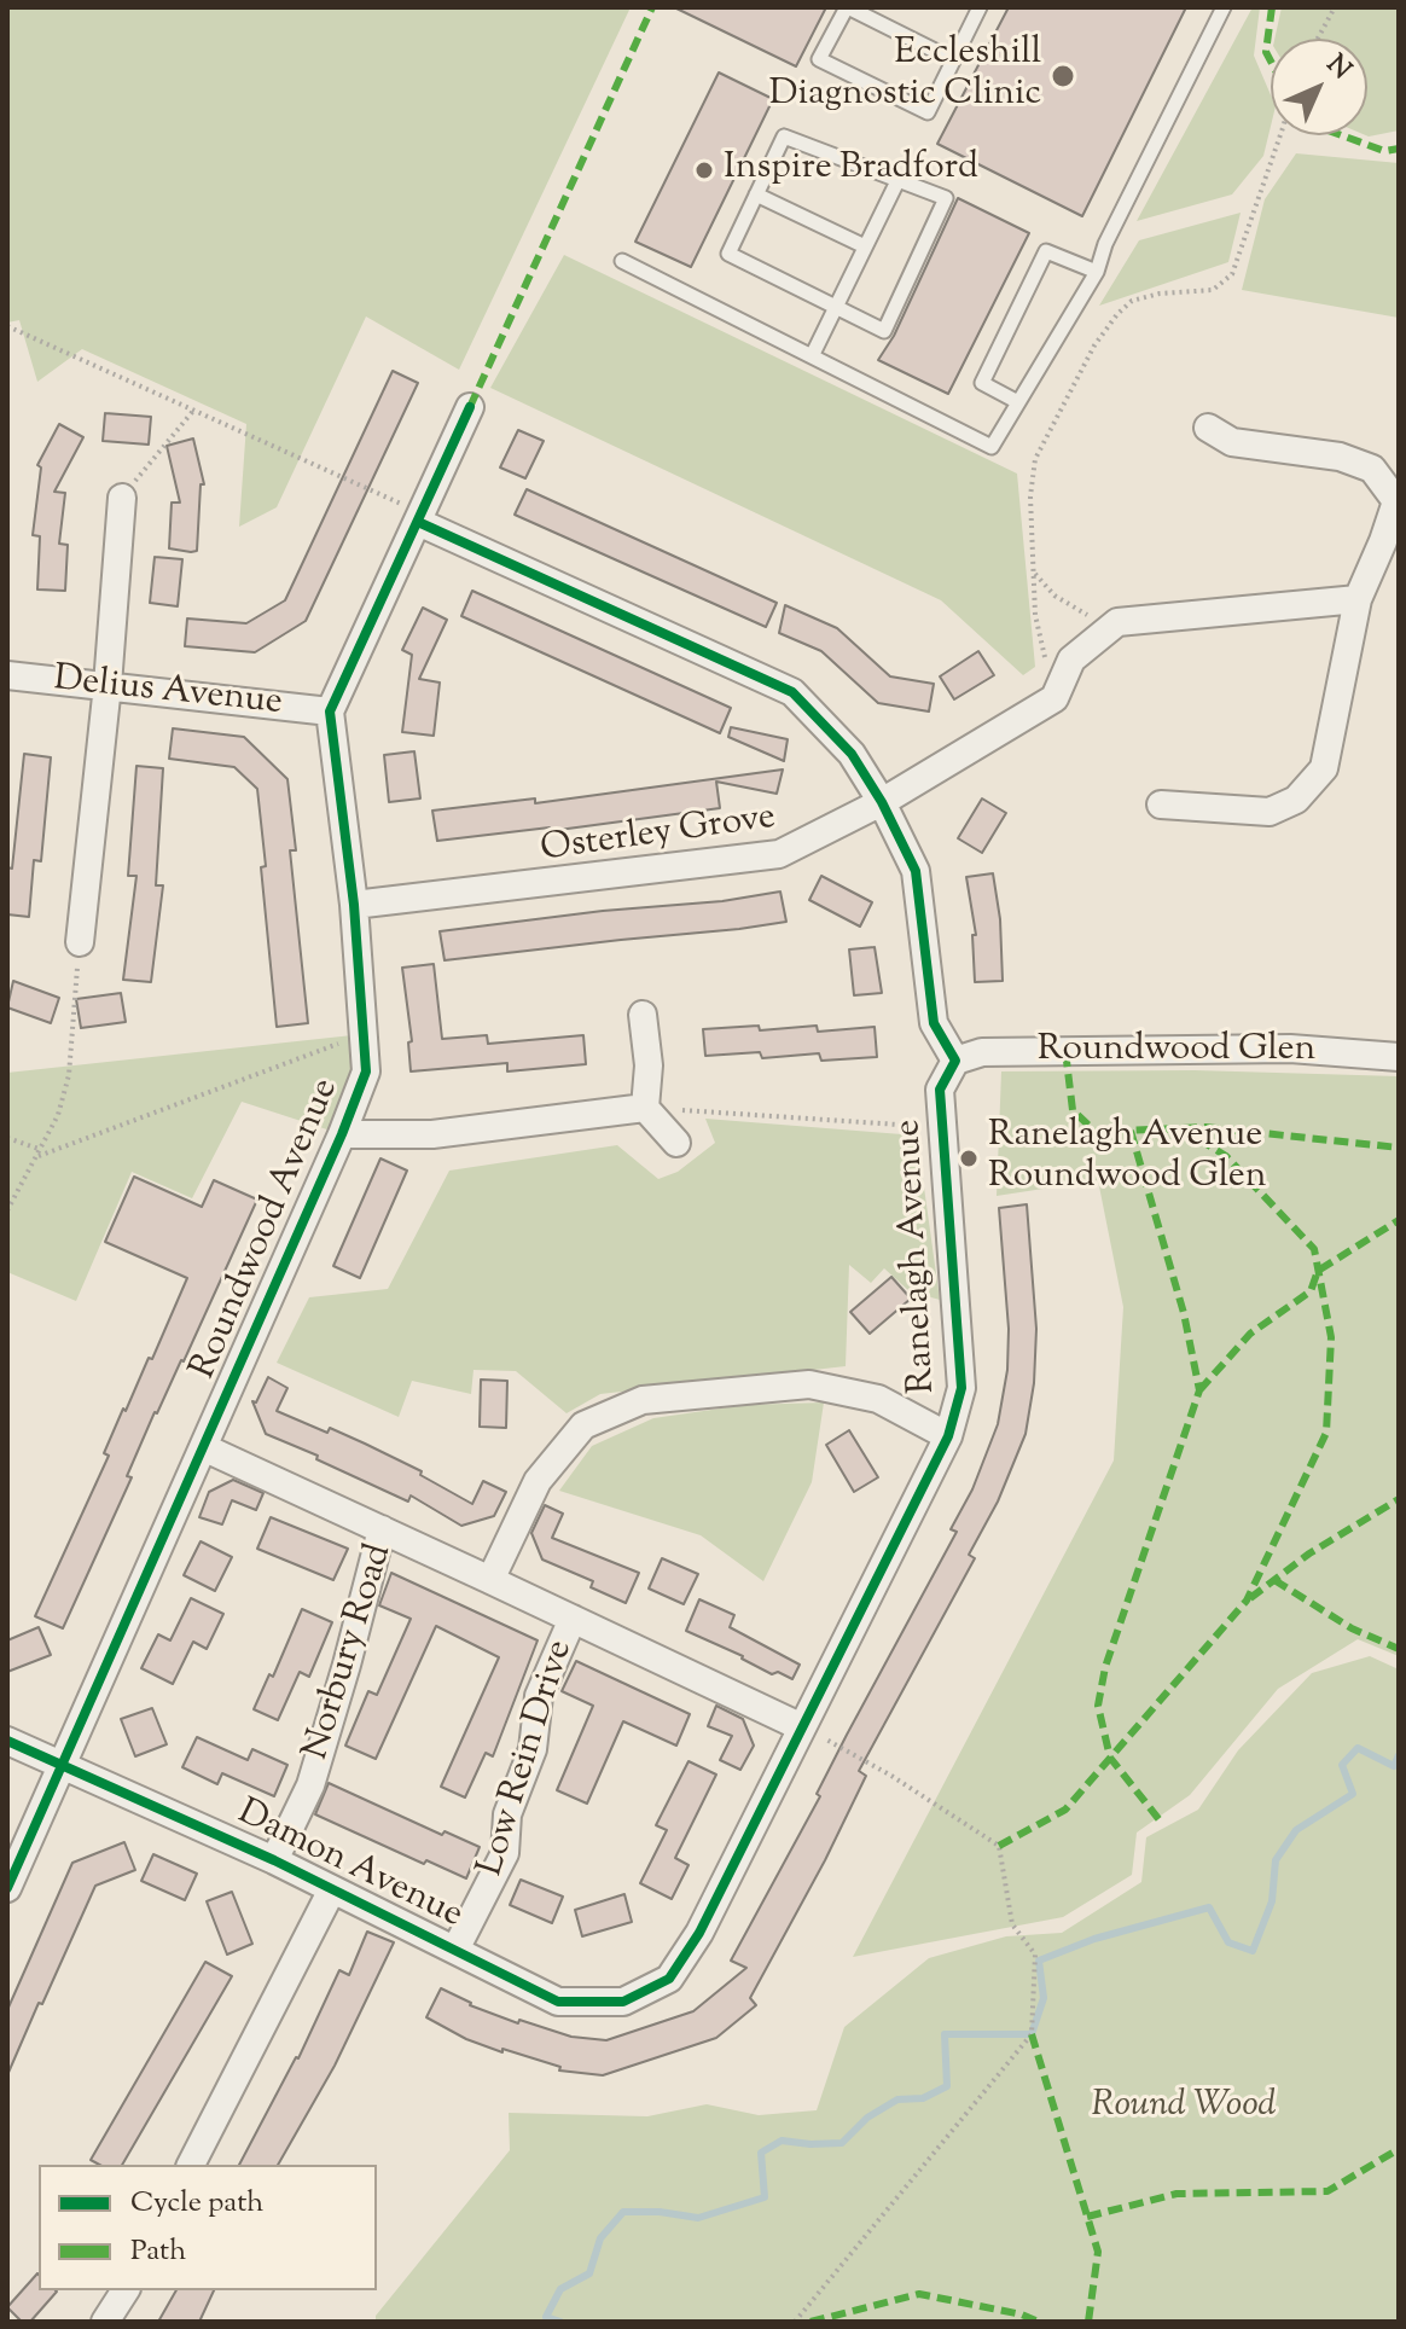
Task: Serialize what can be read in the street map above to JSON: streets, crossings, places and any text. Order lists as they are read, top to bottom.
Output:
{
  "streets": {
    "street": [
      "Delius Avenue",
      "Osterley Grove",
      "Roundwood Glen",
      "Roundwood Avenue",
      "Ranelagh Avenue",
      "Norbury Road",
      "Low Rein Drive",
      "Damon Avenue"
    ]
  },
  "crossings": [
    ["Delius Avenue", "Roundwood Avenue"],
    ["Osterley Grove", "Roundwood Avenue"],
    ["Roundwood Glen", "Ranelagh Avenue"],
    ["Roundwood Avenue", "Damon Avenue"],
    ["Ranelagh Avenue", "Damon Avenue"],
    ["Norbury Road", "Damon Avenue"],
    ["Low Rein Drive", "Damon Avenue"]
  ],
  "parks": ["Round Wood"],
  "places": ["Eccleshill Diagnostic Clinic", "Inspire Bradford", "Ranelagh Avenue Roundwood Glen"],
  "legend": ["Cycle path", "Path"],
  "north": "top right"
}
